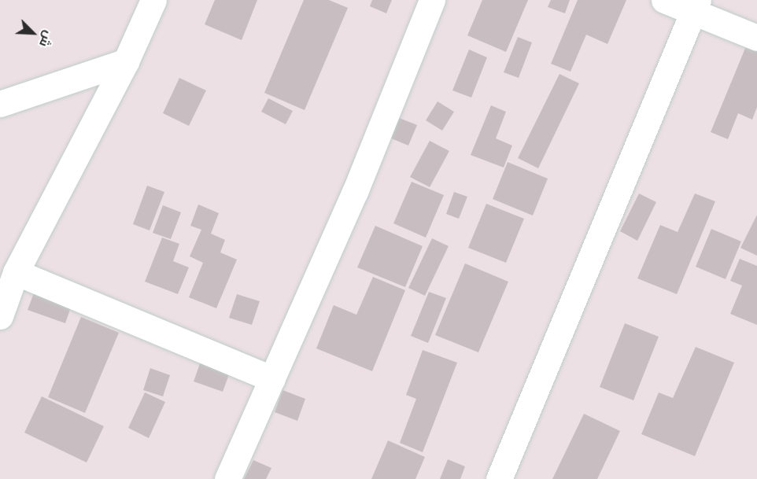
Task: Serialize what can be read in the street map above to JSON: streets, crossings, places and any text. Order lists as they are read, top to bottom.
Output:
{
  "north": "bottom right"
}
